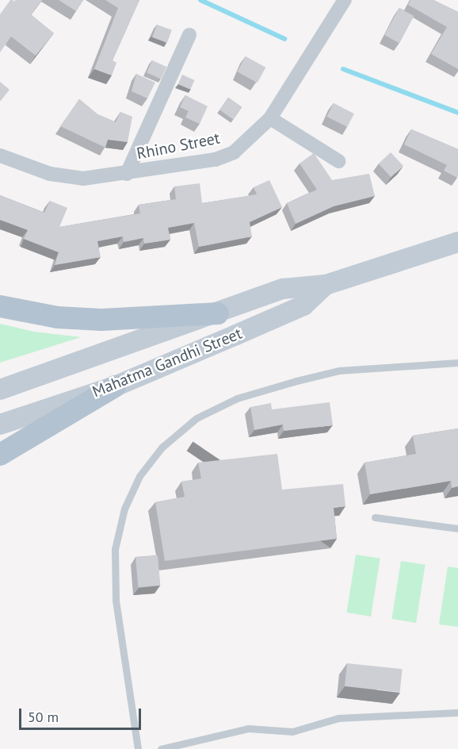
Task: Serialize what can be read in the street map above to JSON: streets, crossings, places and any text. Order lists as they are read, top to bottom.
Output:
{
  "streets": {
    "street": ["Rhino Street", "Mahatma Gandhi Street"]
  },
  "scale_bar": "50 m"
}
